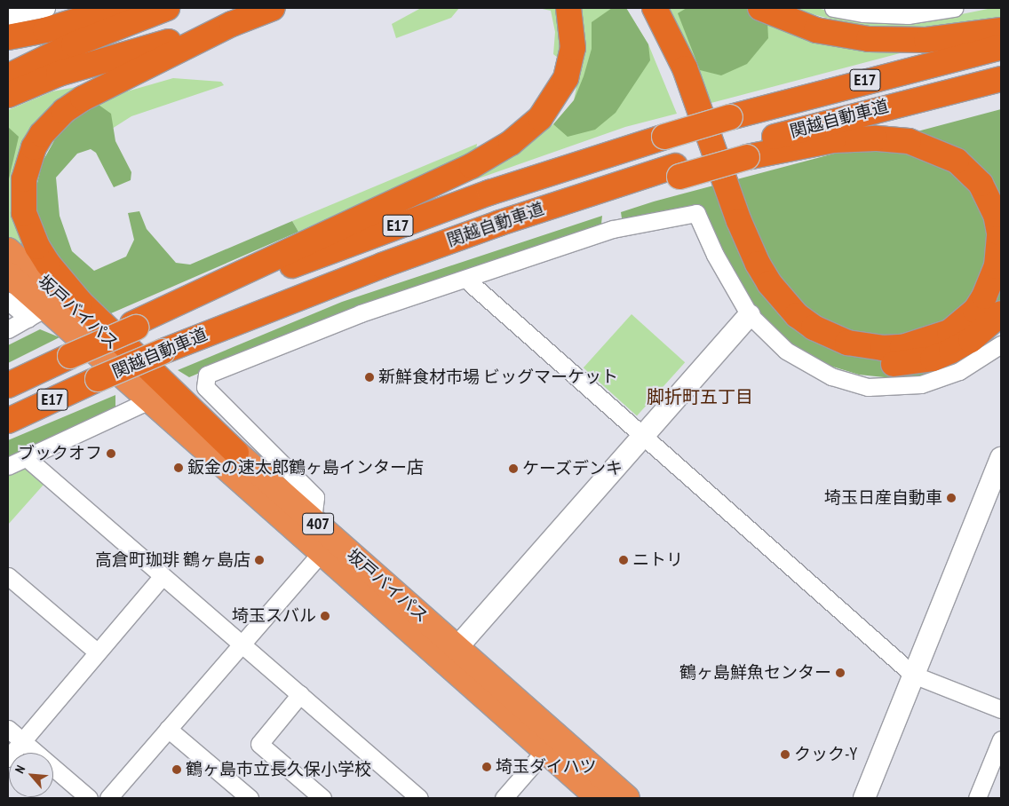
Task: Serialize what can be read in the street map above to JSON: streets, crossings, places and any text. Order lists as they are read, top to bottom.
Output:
{
  "streets": {
    "highway": [
      "E17",
      "関越自動車道",
      "坂戸バイパス",
      "407"
    ]
  },
  "districts": ["脚折町五丁目"],
  "places": [
    "新鮮食材市場 ビッグマーケット",
    "ブックオフ",
    "鈑金の速太郎鶴ヶ島インター店",
    "ケーズデンキ",
    "埼玉日産自動車",
    "高倉町珈琲 鶴ヶ島店",
    "ニトリ",
    "埼玉スバル",
    "鶴ヶ島鮮魚センター",
    "クック-Y",
    "埼玉ダイハツ",
    "鶴ヶ島市立長久保小学校"
  ],
  "north": "top left"
}
